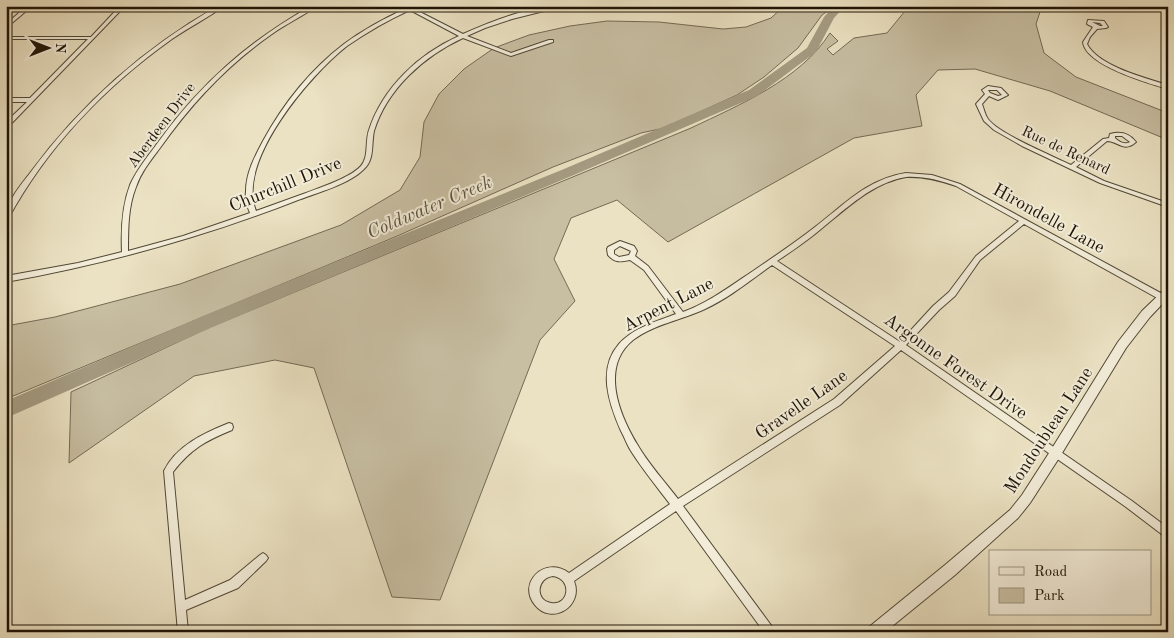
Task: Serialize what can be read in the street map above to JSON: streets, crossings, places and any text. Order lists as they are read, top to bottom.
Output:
{
  "streets": {
    "street": [
      "Aberdeen Drive",
      "Rue de Renard",
      "Churchill Drive",
      "Hirondelle Lane",
      "Arpent Lane",
      "Argonne Forest Drive",
      "Gravelle Lane",
      "Mondoubleau Lane"
    ]
  },
  "crossings": [
    ["Aberdeen Drive", "Churchill Drive"],
    ["Hirondelle Lane", "Arpent Lane"],
    ["Hirondelle Lane", "Gravelle Lane"],
    ["Hirondelle Lane", "Mondoubleau Lane"],
    ["Arpent Lane", "Argonne Forest Drive"],
    ["Arpent Lane", "Gravelle Lane"],
    ["Argonne Forest Drive", "Gravelle Lane"],
    ["Argonne Forest Drive", "Mondoubleau Lane"]
  ],
  "water": ["Coldwater Creek"],
  "legend": ["Road", "Park"],
  "north": "right"
}
